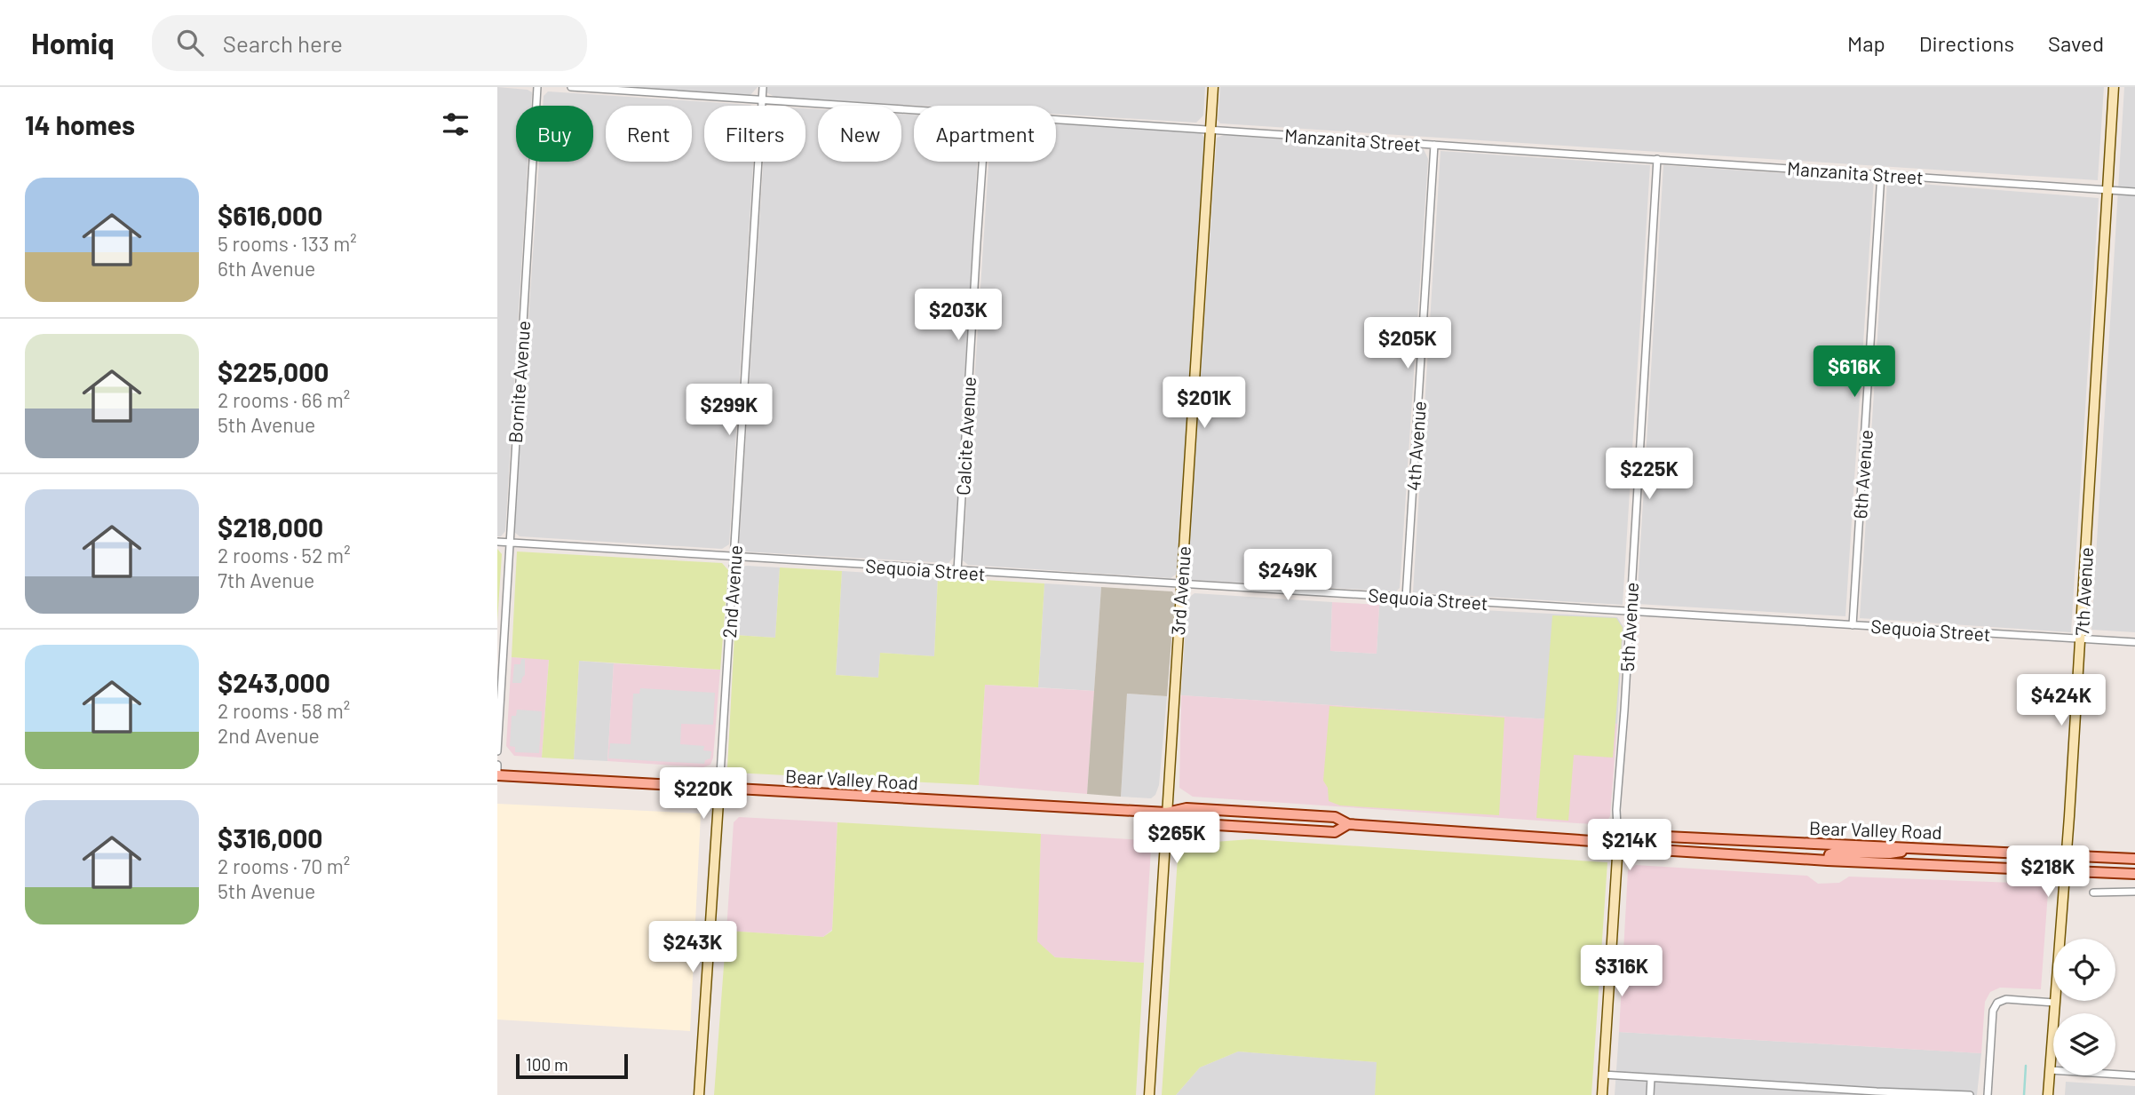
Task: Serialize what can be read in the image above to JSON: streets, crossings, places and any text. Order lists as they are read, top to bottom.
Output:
{
  "streets": {
    "main road": ["Bear Valley Road"],
    "street": [
      "Manzanita Street",
      "Bornite Avenue",
      "Calcite Avenue",
      "4th Avenue",
      "6th Avenue",
      "Sequoia Street",
      "3rd Avenue",
      "2nd Avenue",
      "7th Avenue",
      "5th Avenue"
    ]
  },
  "crossings": [
    ["Manzanita Street", "4th Avenue"],
    ["Manzanita Street", "6th Avenue"],
    ["Manzanita Street", "3rd Avenue"],
    ["Manzanita Street", "2nd Avenue"],
    ["Manzanita Street", "7th Avenue"],
    ["Manzanita Street", "5th Avenue"],
    ["Bornite Avenue", "Sequoia Street"],
    ["Calcite Avenue", "Sequoia Street"],
    ["4th Avenue", "Sequoia Street"],
    ["6th Avenue", "Sequoia Street"],
    ["Sequoia Street", "3rd Avenue"],
    ["Sequoia Street", "2nd Avenue"],
    ["Sequoia Street", "7th Avenue"],
    ["Sequoia Street", "5th Avenue"],
    ["3rd Avenue", "Bear Valley Road"],
    ["2nd Avenue", "Bear Valley Road"],
    ["7th Avenue", "Bear Valley Road"],
    ["5th Avenue", "Bear Valley Road"]
  ],
  "scale_bar": "100 m",
  "page": {
    "header": "Homiq",
    "search": "Search here",
    "nav": ["Map", "Directions", "Saved"],
    "heading": "14 homes",
    "chip": [
      "Buy",
      "Rent",
      "Filters",
      "New",
      "Apartment"
    ],
    "list": [
      {
        "name": "$616,000",
        "note": "5 rooms · 133 m² · 6th Avenue"
      },
      {
        "name": "$225,000",
        "note": "2 rooms · 66 m² · 5th Avenue"
      },
      {
        "name": "$218,000",
        "note": "2 rooms · 52 m² · 7th Avenue"
      },
      {
        "name": "$243,000",
        "note": "2 rooms · 58 m² · 2nd Avenue"
      },
      {
        "name": "$316,000",
        "note": "2 rooms · 70 m² · 5th Avenue"
      }
    ],
    "price": [
      "$203K",
      "$205K",
      "$616K",
      "$201K",
      "$299K",
      "$225K",
      "$249K",
      "$424K",
      "$220K",
      "$265K",
      "$214K",
      "$218K",
      "$243K",
      "$316K"
    ],
    "scale": "100 m"
  }
}
